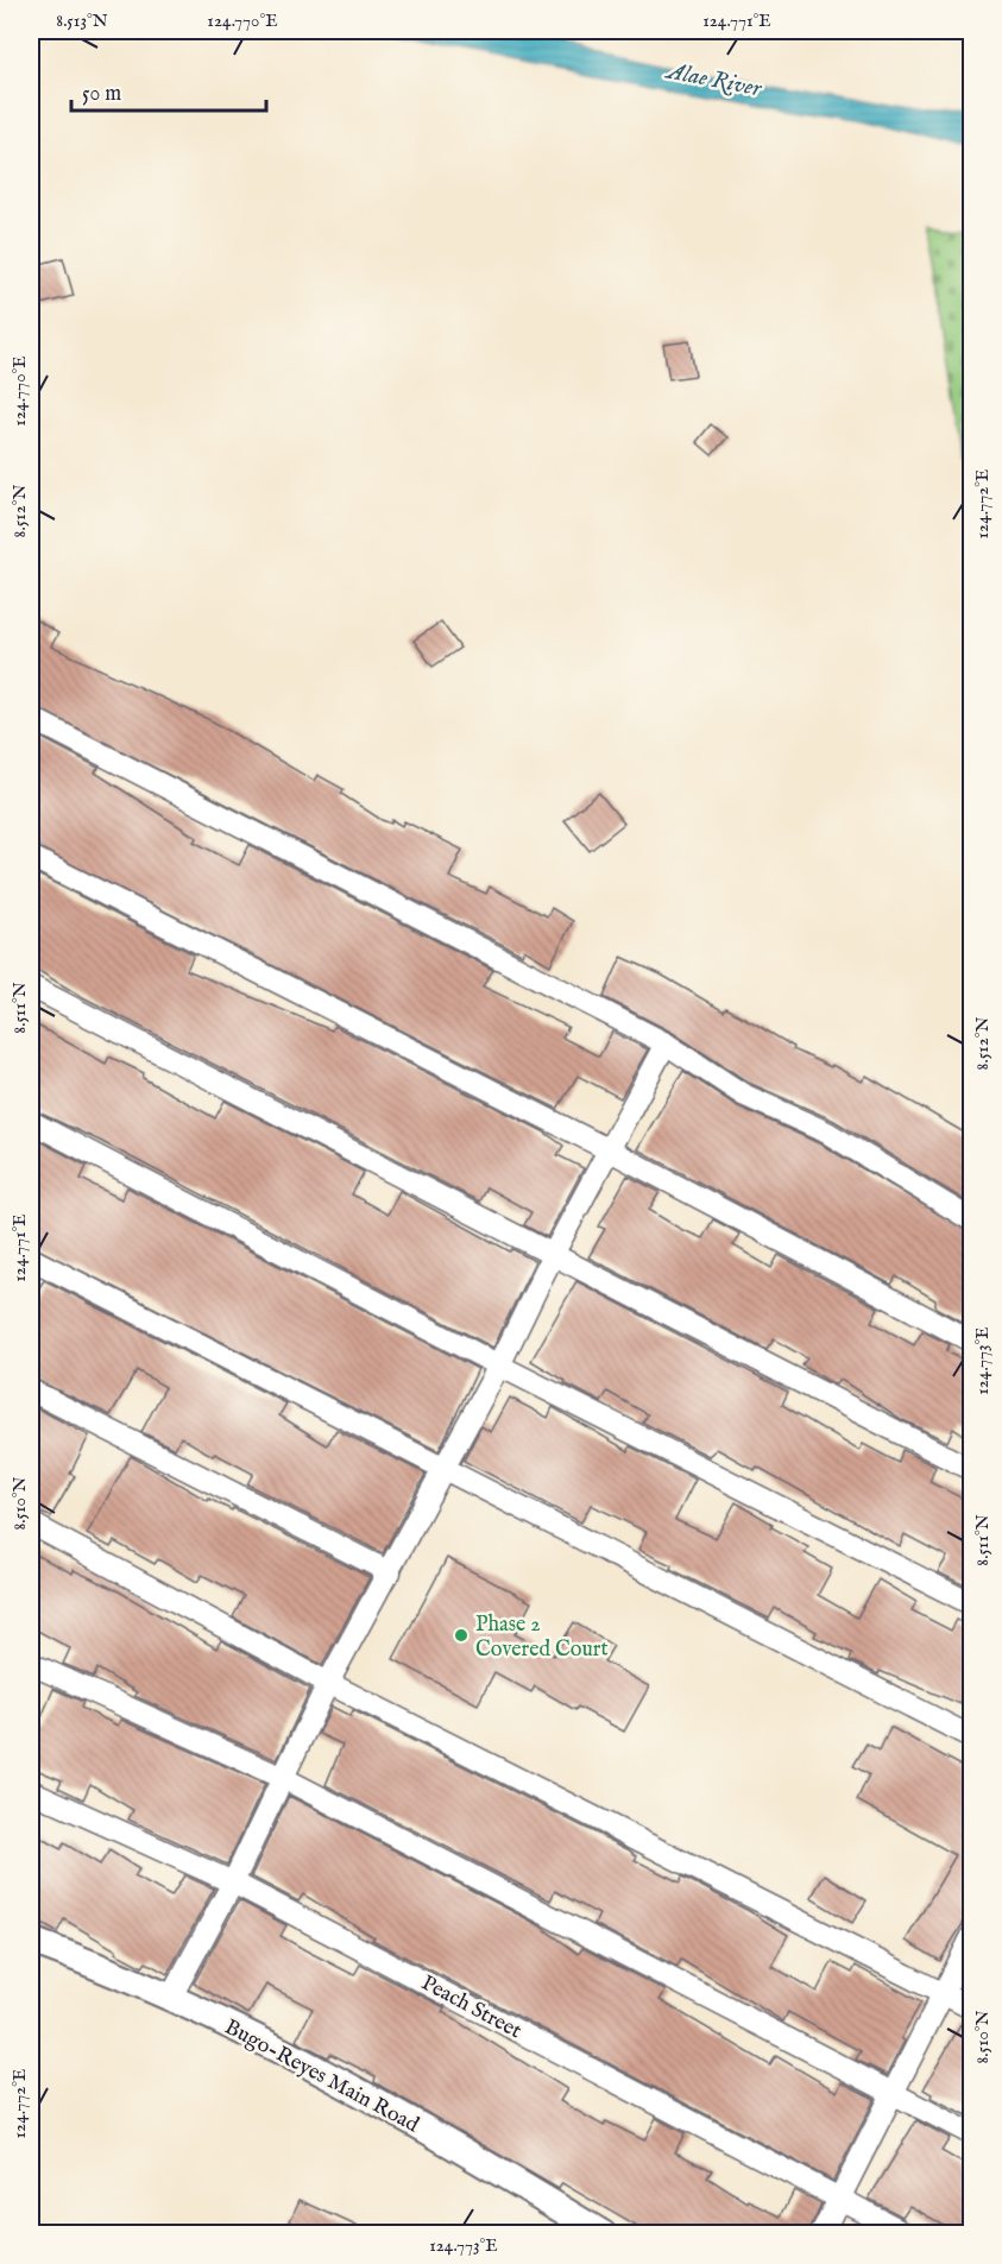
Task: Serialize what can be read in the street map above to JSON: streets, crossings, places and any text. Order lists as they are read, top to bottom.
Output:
{
  "streets": {
    "street": ["Peach Street", "Bugo-Reyes Main Road"]
  },
  "water": ["Alae River"],
  "places": ["Phase 2 Covered Court"],
  "scale_bar": "50 m",
  "coordinates": [
    "8.513°N",
    "124.770°E",
    "124.771°E",
    "124.772°E",
    "8.512°N",
    "8.511°N",
    "124.773°E",
    "8.510°N"
  ]
}
